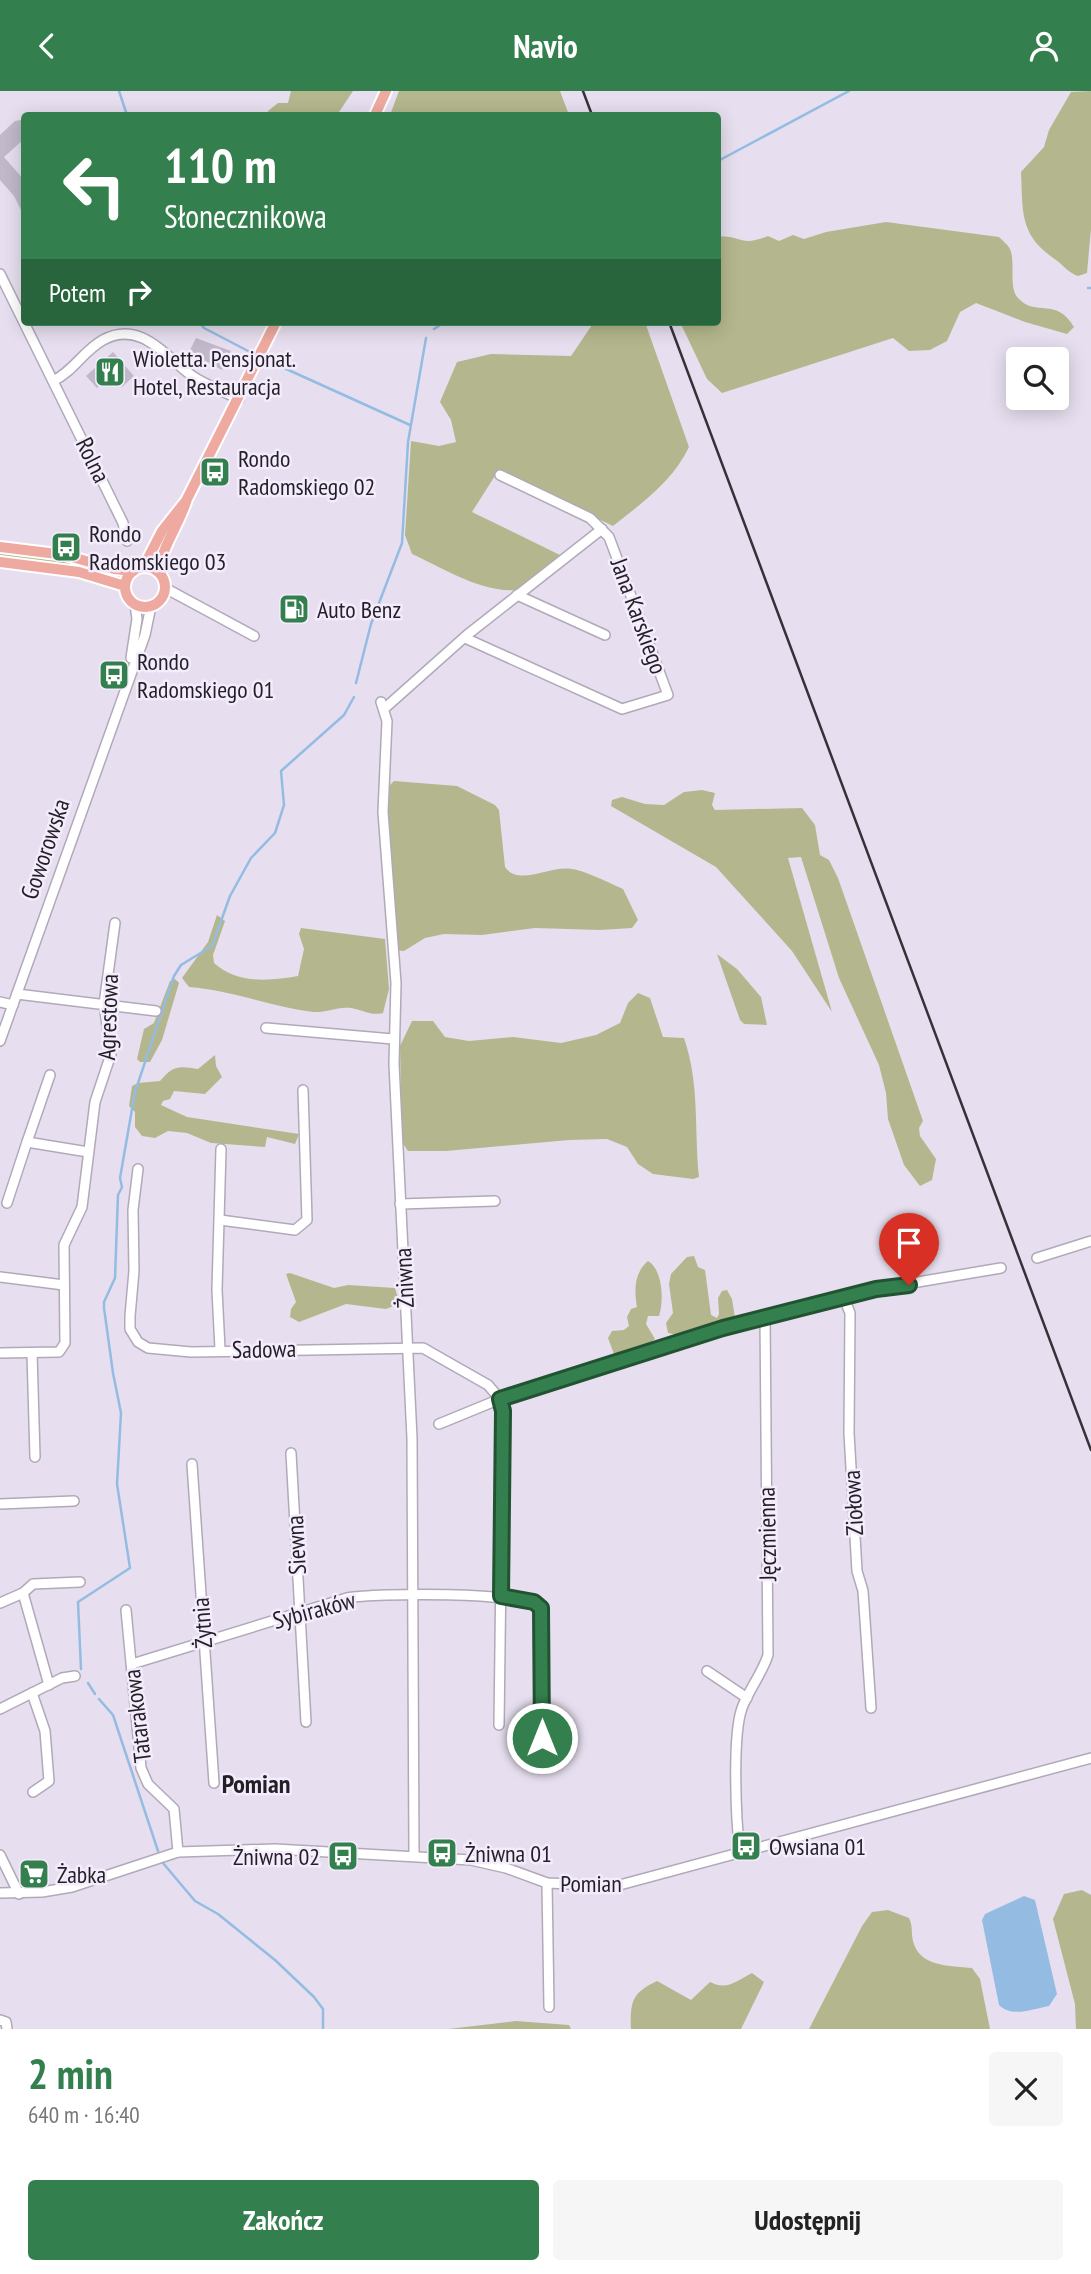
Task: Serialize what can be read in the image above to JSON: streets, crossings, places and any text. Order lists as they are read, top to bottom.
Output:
{
  "streets": {
    "street": [
      "Rolna",
      "Jana Karskiego",
      "Goworowska",
      "Agrestowa",
      "Żniwna",
      "Sadowa",
      "Ziołowa",
      "Jęczmienna",
      "Siewna",
      "Sybiraków",
      "Żytnia",
      "Tatarakowa",
      "Pomian"
    ]
  },
  "crossings": [
    ["Jana Karskiego", "Żniwna"],
    ["Żniwna", "Sadowa"],
    ["Żniwna", "Sybiraków"],
    ["Żniwna", "Pomian"],
    ["Jęczmienna", "Pomian"],
    ["Siewna", "Sybiraków"],
    ["Sybiraków", "Żytnia"],
    ["Sybiraków", "Tatarakowa"],
    ["Tatarakowa", "Pomian"]
  ],
  "districts": ["Pomian"],
  "places": {
    "restaurant": ["Wioletta. Pensjonat. Hotel, Restauracja"],
    "bus stop": [
      "Rondo Radomskiego 02",
      "Rondo Radomskiego 03",
      "Rondo Radomskiego 01",
      "Owsiana 01",
      "Żniwna 01",
      "Żniwna 02"
    ],
    "fuel station": ["Auto Benz"],
    "supermarket": ["Żabka"]
  },
  "page": {
    "header": "Navio",
    "turn": ["110 m", "Słonecznikowa"],
    "then": "Potem",
    "heading": ["2 min", "640 m · 16:40"],
    "buttons": ["Zakończ", "Udostępnij"]
  }
}
